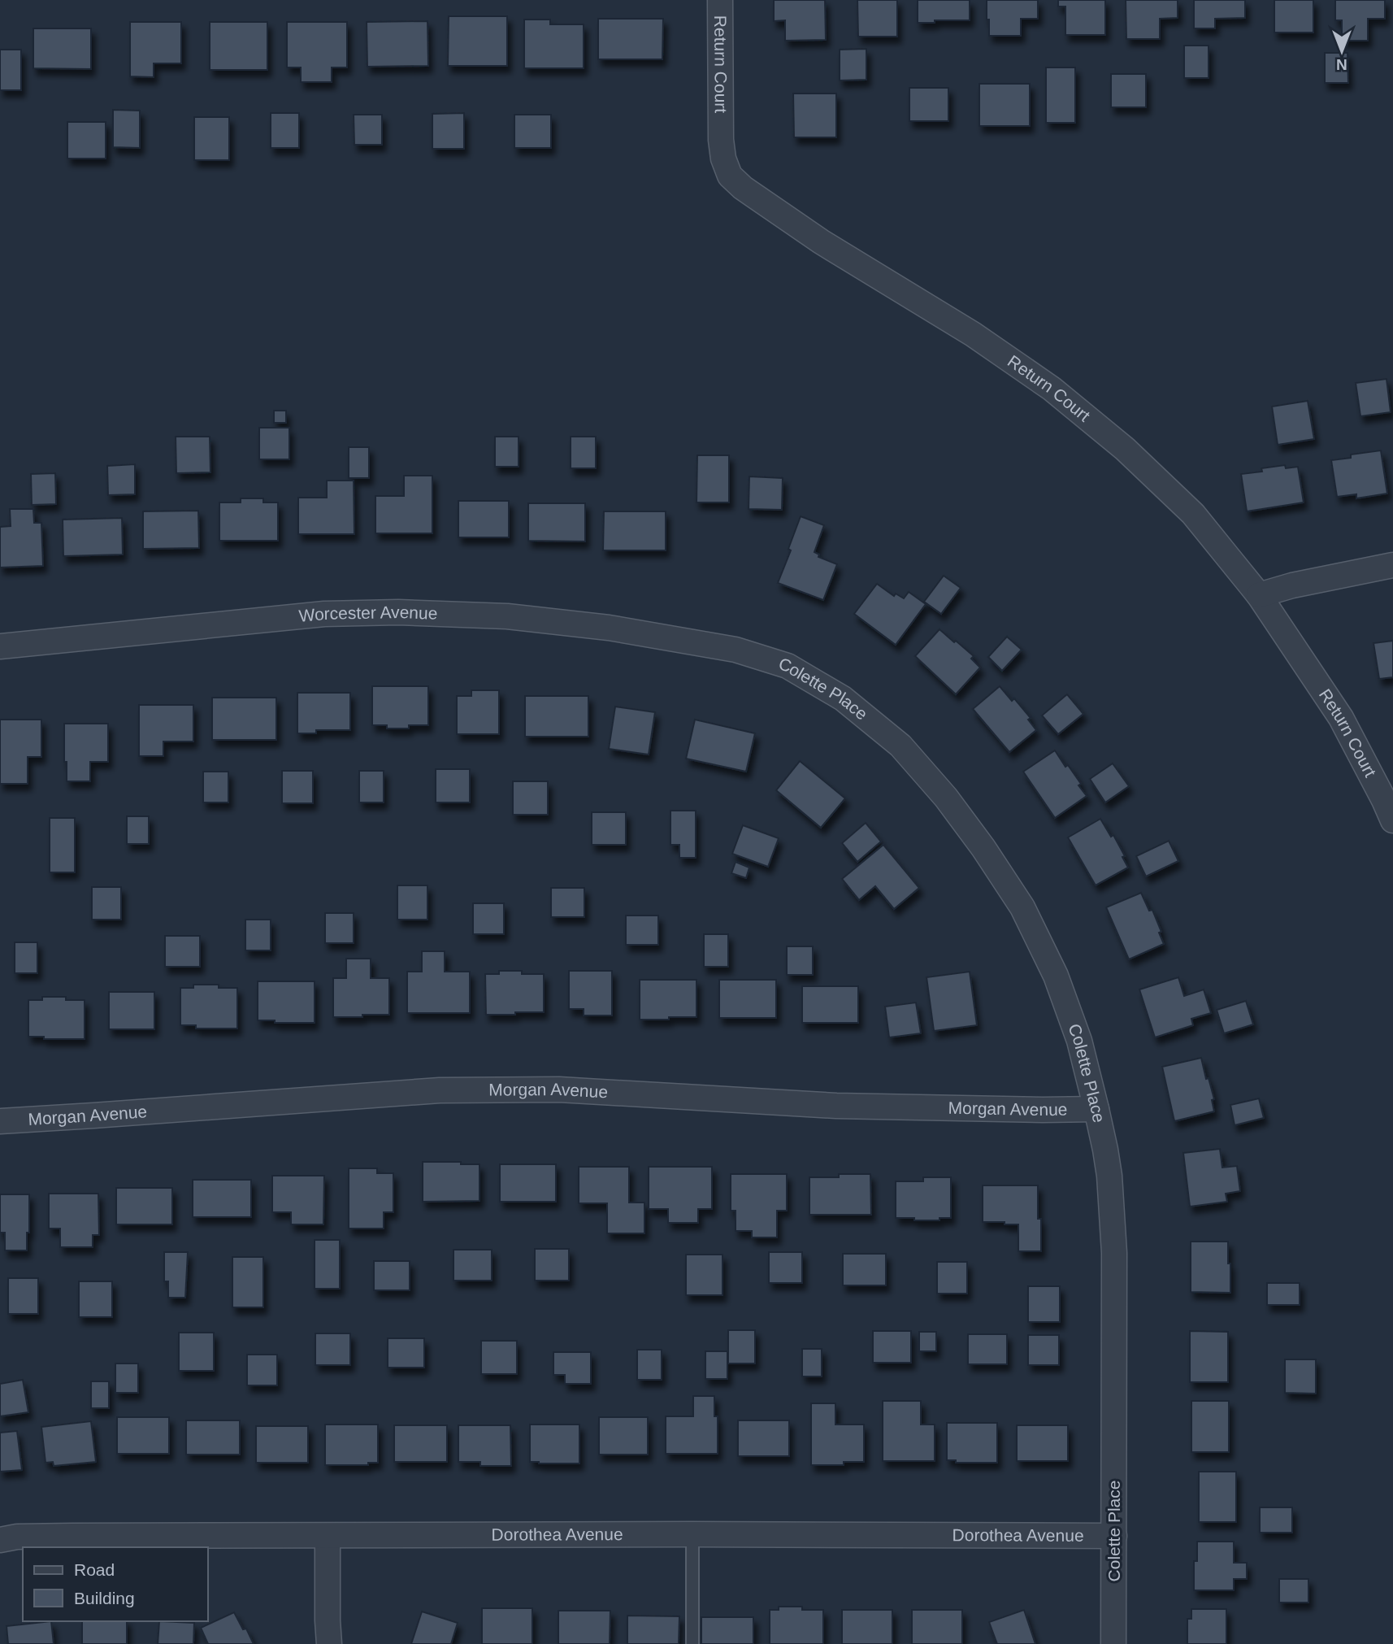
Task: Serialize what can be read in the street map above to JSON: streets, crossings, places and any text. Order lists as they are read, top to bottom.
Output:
{
  "streets": {
    "street": [
      "Return Court",
      "Worcester Avenue",
      "Colette Place",
      "Morgan Avenue",
      "Dorothea Avenue"
    ]
  },
  "crossings": [
    ["Worcester Avenue", "Colette Place"],
    ["Colette Place", "Morgan Avenue"],
    ["Colette Place", "Dorothea Avenue"]
  ],
  "legend": ["Road", "Building"],
  "north": "bottom"
}
